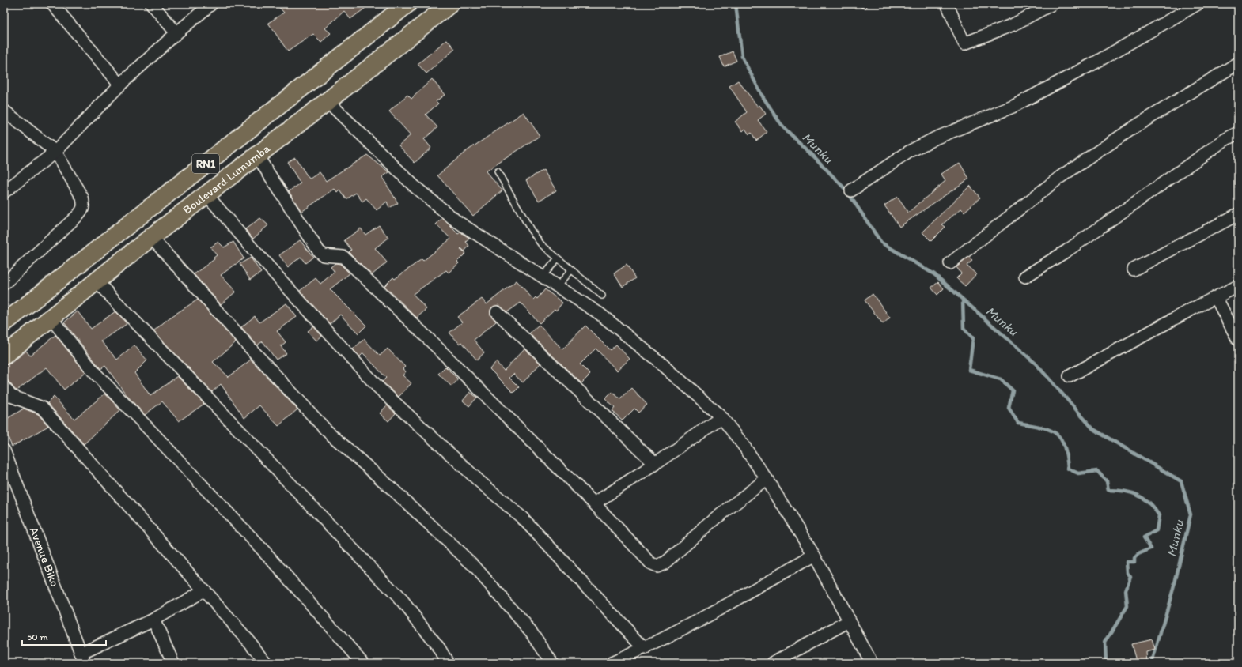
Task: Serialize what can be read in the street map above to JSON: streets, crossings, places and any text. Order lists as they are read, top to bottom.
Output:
{
  "streets": {
    "highway": ["RN1", "Boulevard Lumumba"],
    "street": ["Avenue Biko"]
  },
  "water": ["Munku"],
  "scale_bar": "50 m"
}
